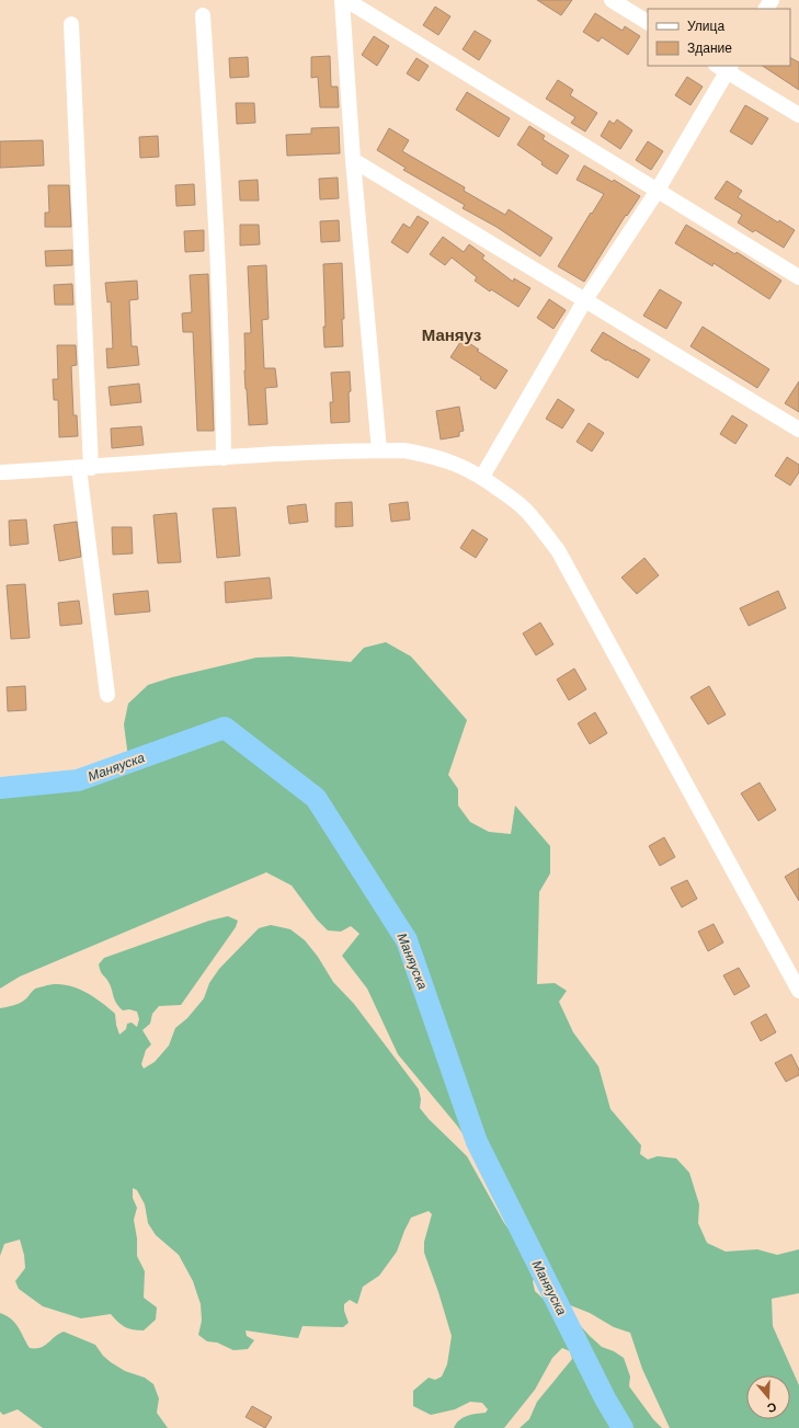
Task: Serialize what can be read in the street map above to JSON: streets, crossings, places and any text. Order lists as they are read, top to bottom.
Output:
{
  "districts": ["Маняуз"],
  "water": ["Маняуска"],
  "legend": ["Улица", "Здание"],
  "north": "bottom"
}
